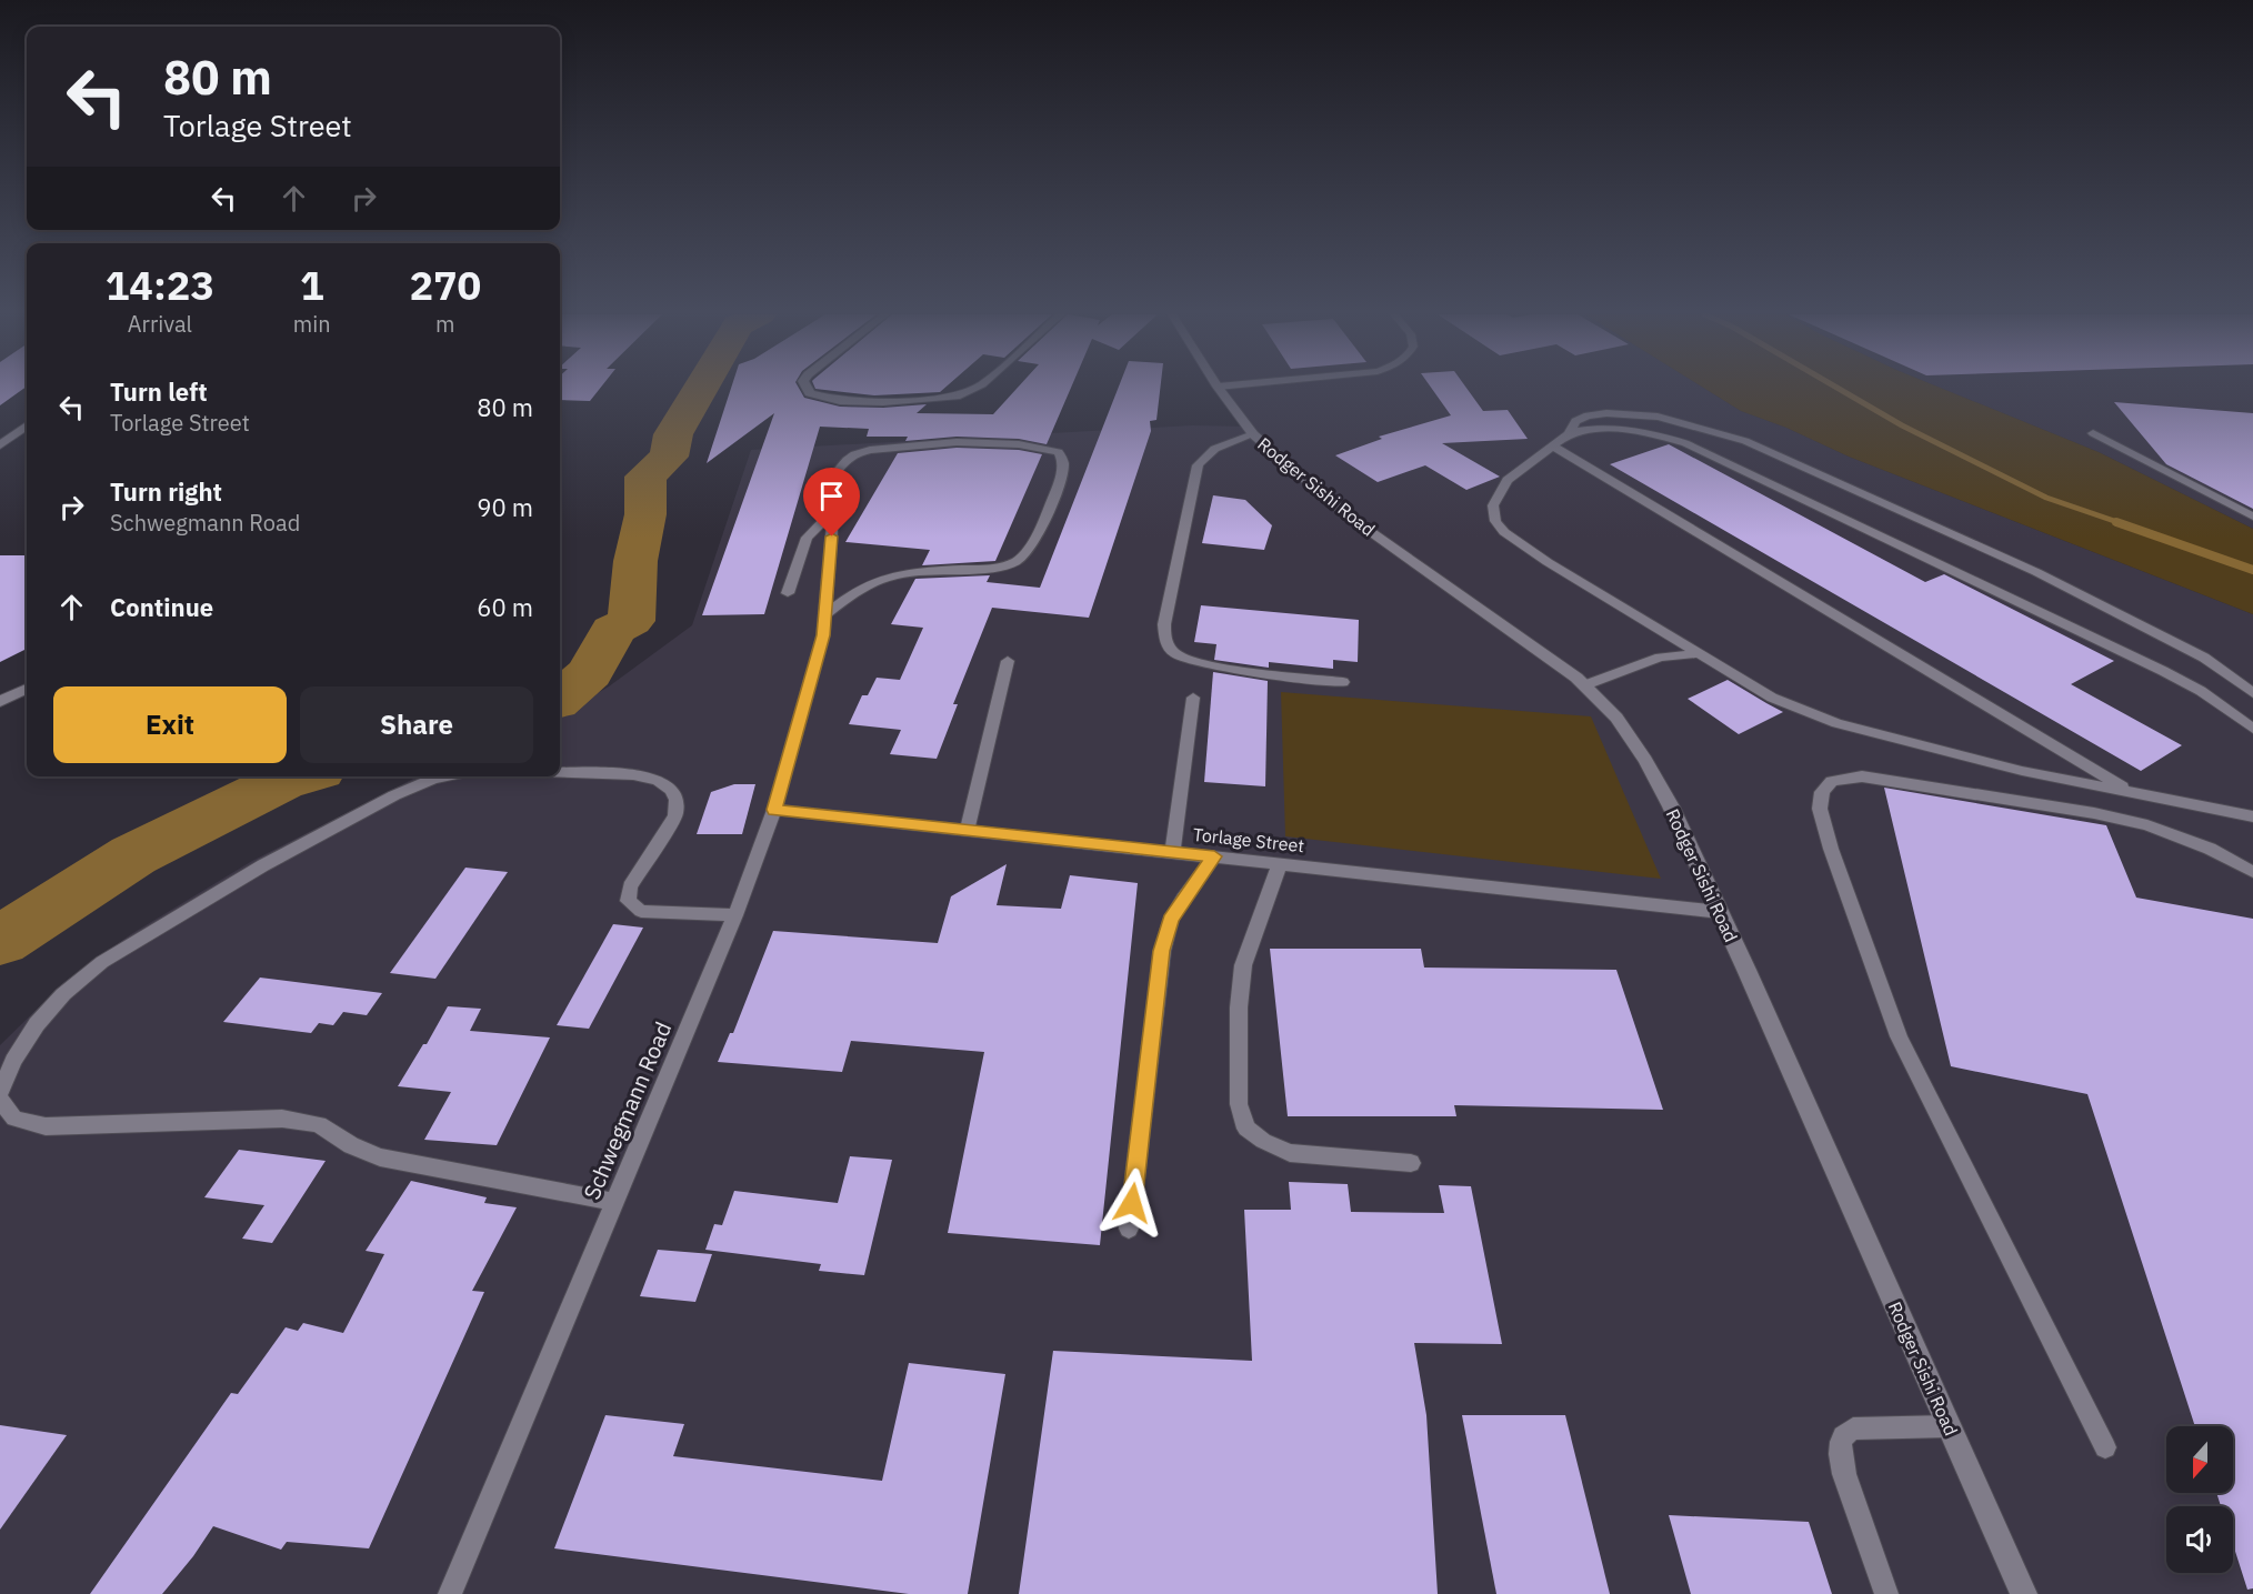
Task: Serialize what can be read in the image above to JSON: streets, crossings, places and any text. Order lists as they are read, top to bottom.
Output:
{
  "streets": {
    "street": ["Rodger Sishi Road"],
    "lane": ["Torlage Street", "Schwegmann Road"]
  },
  "crossings": [
    ["Rodger Sishi Road", "Torlage Street"],
    ["Torlage Street", "Schwegmann Road"]
  ],
  "north": "bottom",
  "page": {
    "turn": ["80 m", "Torlage Street"],
    "eta": [
      "14:23",
      "Arrival",
      "1",
      "min",
      "270",
      "m"
    ],
    "list": [
      {
        "name": "Turn left",
        "note": "Torlage Street",
        "value": "80 m"
      },
      {
        "name": "Turn right",
        "note": "Schwegmann Road",
        "value": "90 m"
      },
      {
        "name": "Continue",
        "value": "60 m"
      }
    ],
    "buttons": ["Exit", "Share"]
  }
}
